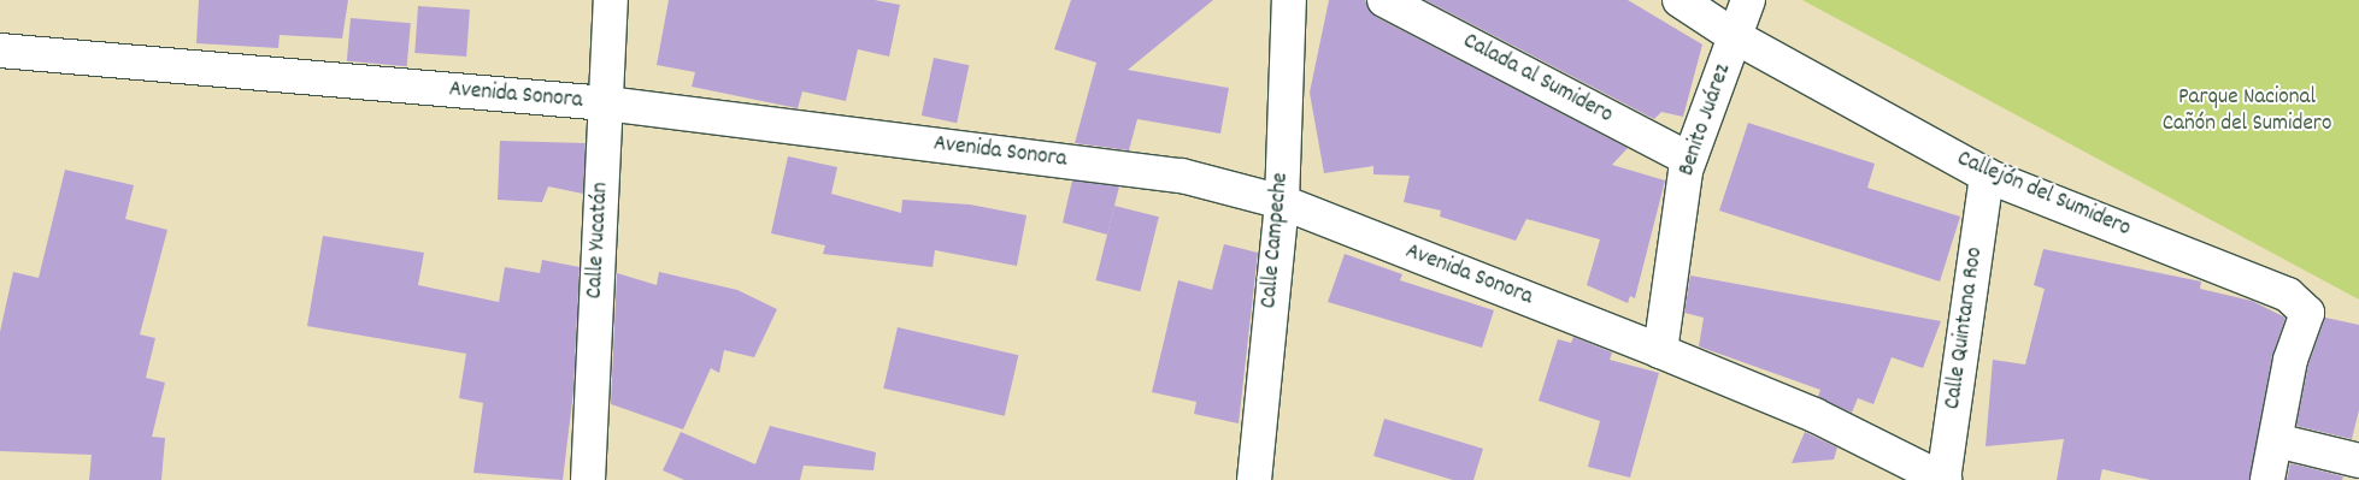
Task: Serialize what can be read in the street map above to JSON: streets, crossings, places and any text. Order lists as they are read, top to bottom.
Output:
{
  "streets": {
    "street": [
      "Calada al Sumidero",
      "Avenida Sonora",
      "Benito Juárez",
      "Callejón del Sumidero",
      "Calle Yucatán",
      "Calle Campeche",
      "Calle Quintana Roo"
    ]
  },
  "crossings": [
    ["Calada al Sumidero", "Benito Juárez"],
    ["Avenida Sonora", "Benito Juárez"],
    ["Avenida Sonora", "Calle Yucatán"],
    ["Avenida Sonora", "Calle Campeche"],
    ["Avenida Sonora", "Calle Quintana Roo"],
    ["Benito Juárez", "Callejón del Sumidero"],
    ["Callejón del Sumidero", "Calle Quintana Roo"]
  ],
  "parks": ["Parque Nacional Cañón del Sumidero"]
}
